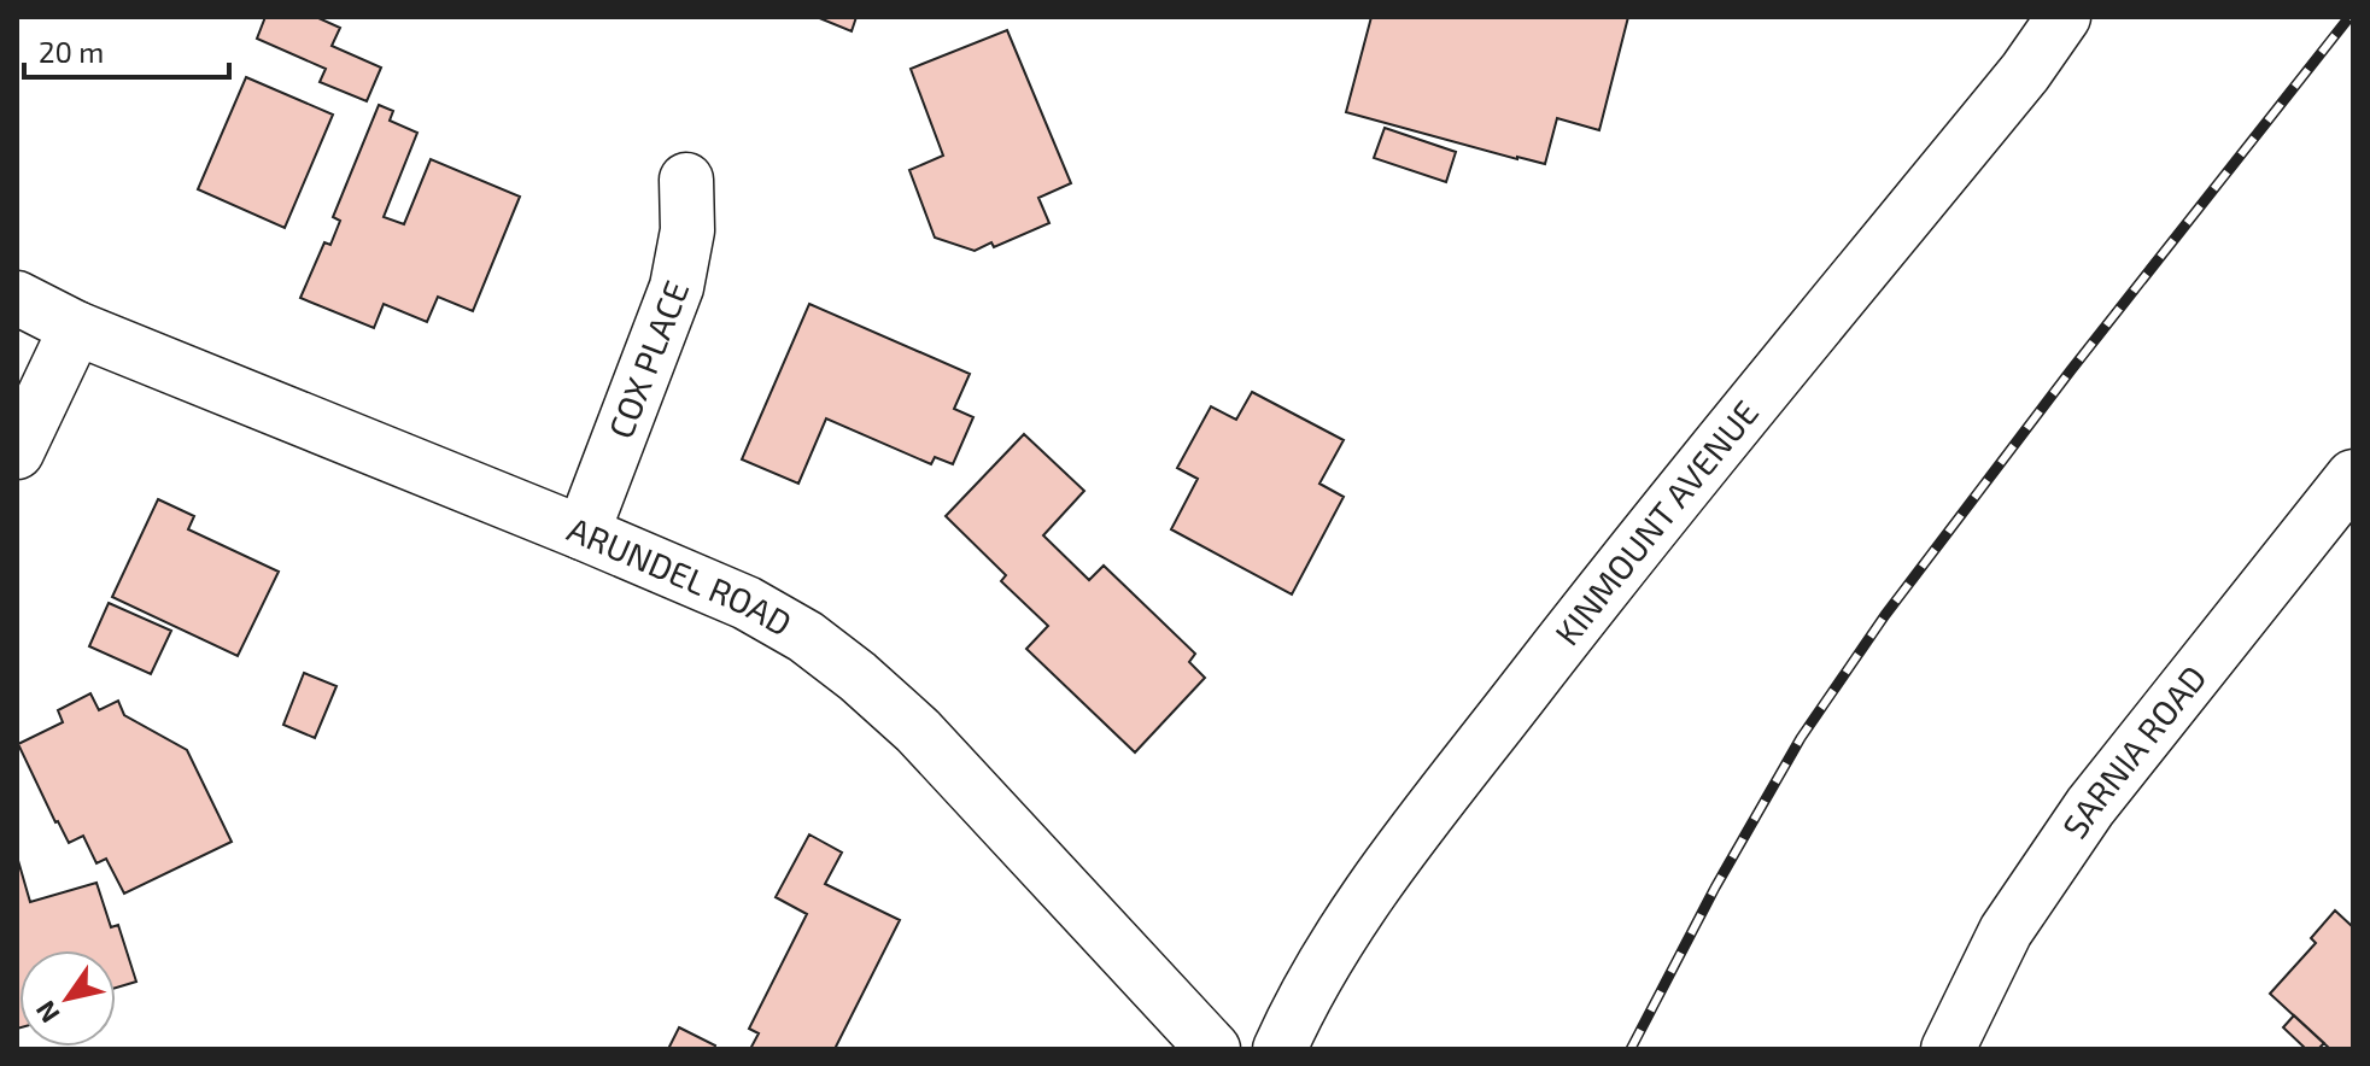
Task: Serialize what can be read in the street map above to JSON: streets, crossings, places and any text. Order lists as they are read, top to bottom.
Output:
{
  "streets": {
    "street": [
      "COX PLACE",
      "KINMOUNT AVENUE",
      "ARUNDEL ROAD",
      "SARNIA ROAD"
    ]
  },
  "crossings": [
    ["COX PLACE", "ARUNDEL ROAD"]
  ],
  "scale_bar": "20 m",
  "north": "bottom left"
}
